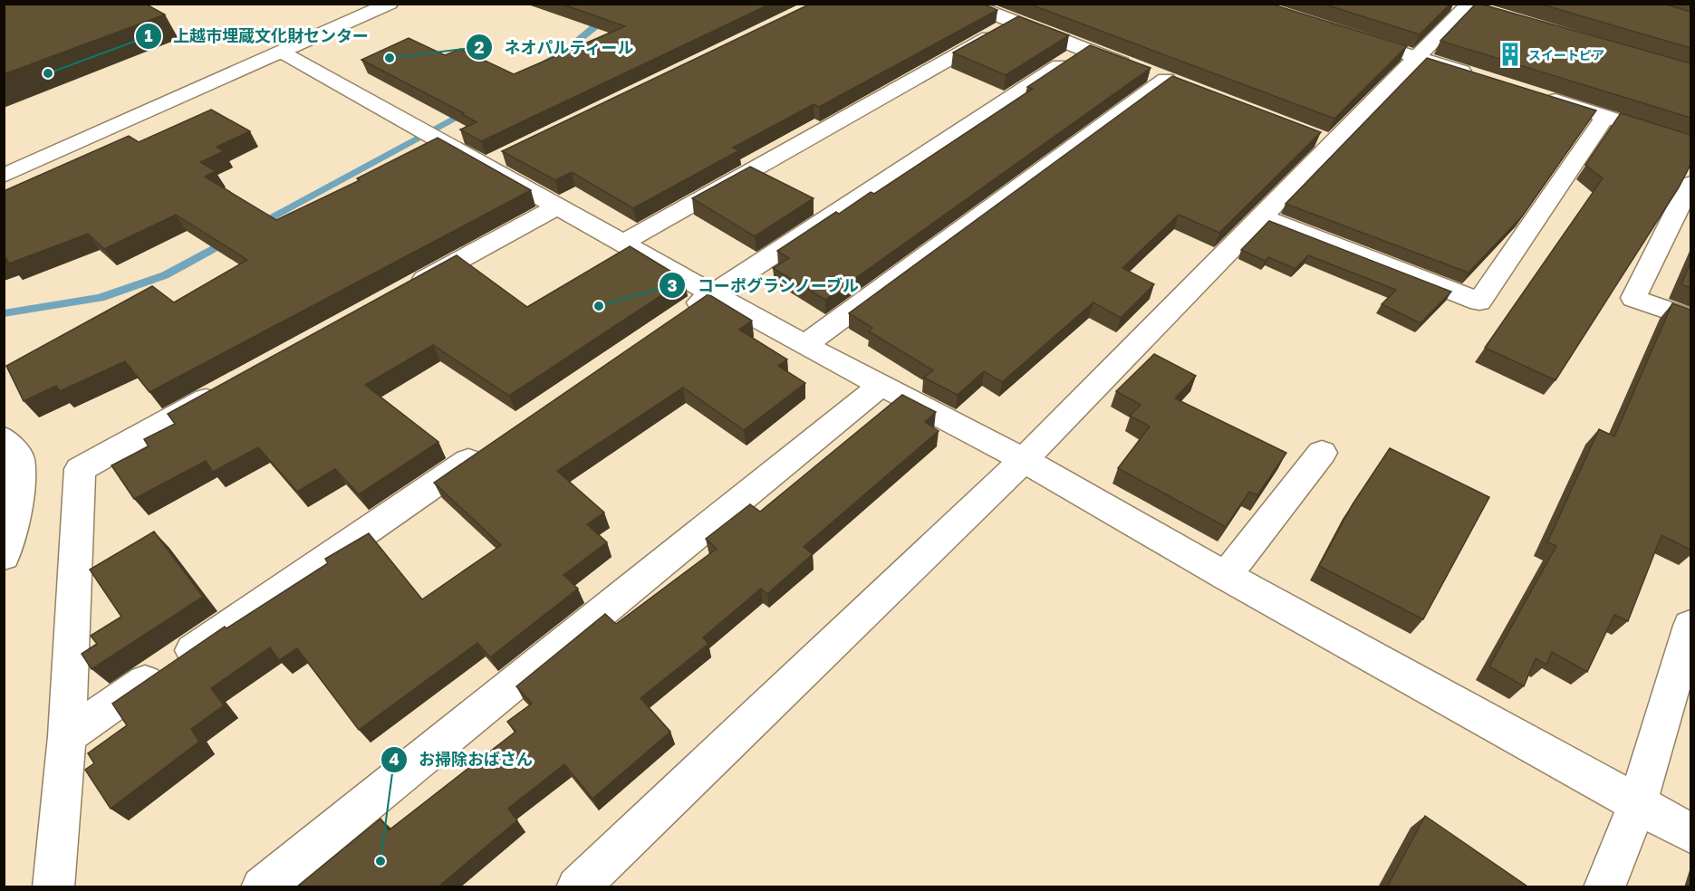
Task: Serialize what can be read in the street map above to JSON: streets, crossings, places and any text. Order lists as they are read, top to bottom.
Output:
{
  "places": {
    "building": ["スイートピア"],
    "other": [
      "ネオパルティール",
      "上越市埋蔵文化財センター",
      "コーポグランノーブル",
      "お掃除おばさん"
    ]
  }
}
